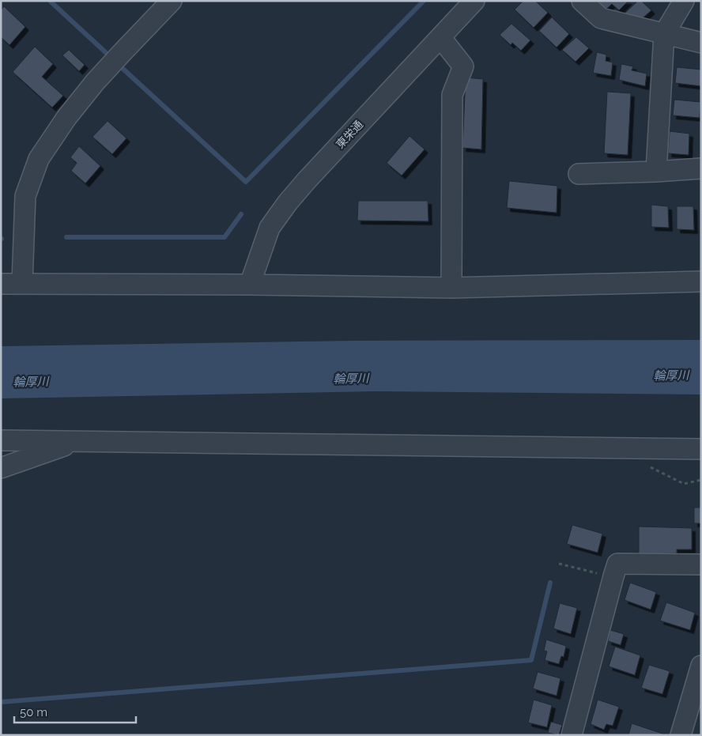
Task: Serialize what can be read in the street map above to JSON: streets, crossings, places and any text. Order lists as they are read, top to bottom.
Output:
{
  "streets": {
    "street": ["東栄通"]
  },
  "water": ["輪厚川"],
  "scale_bar": "50 m"
}
